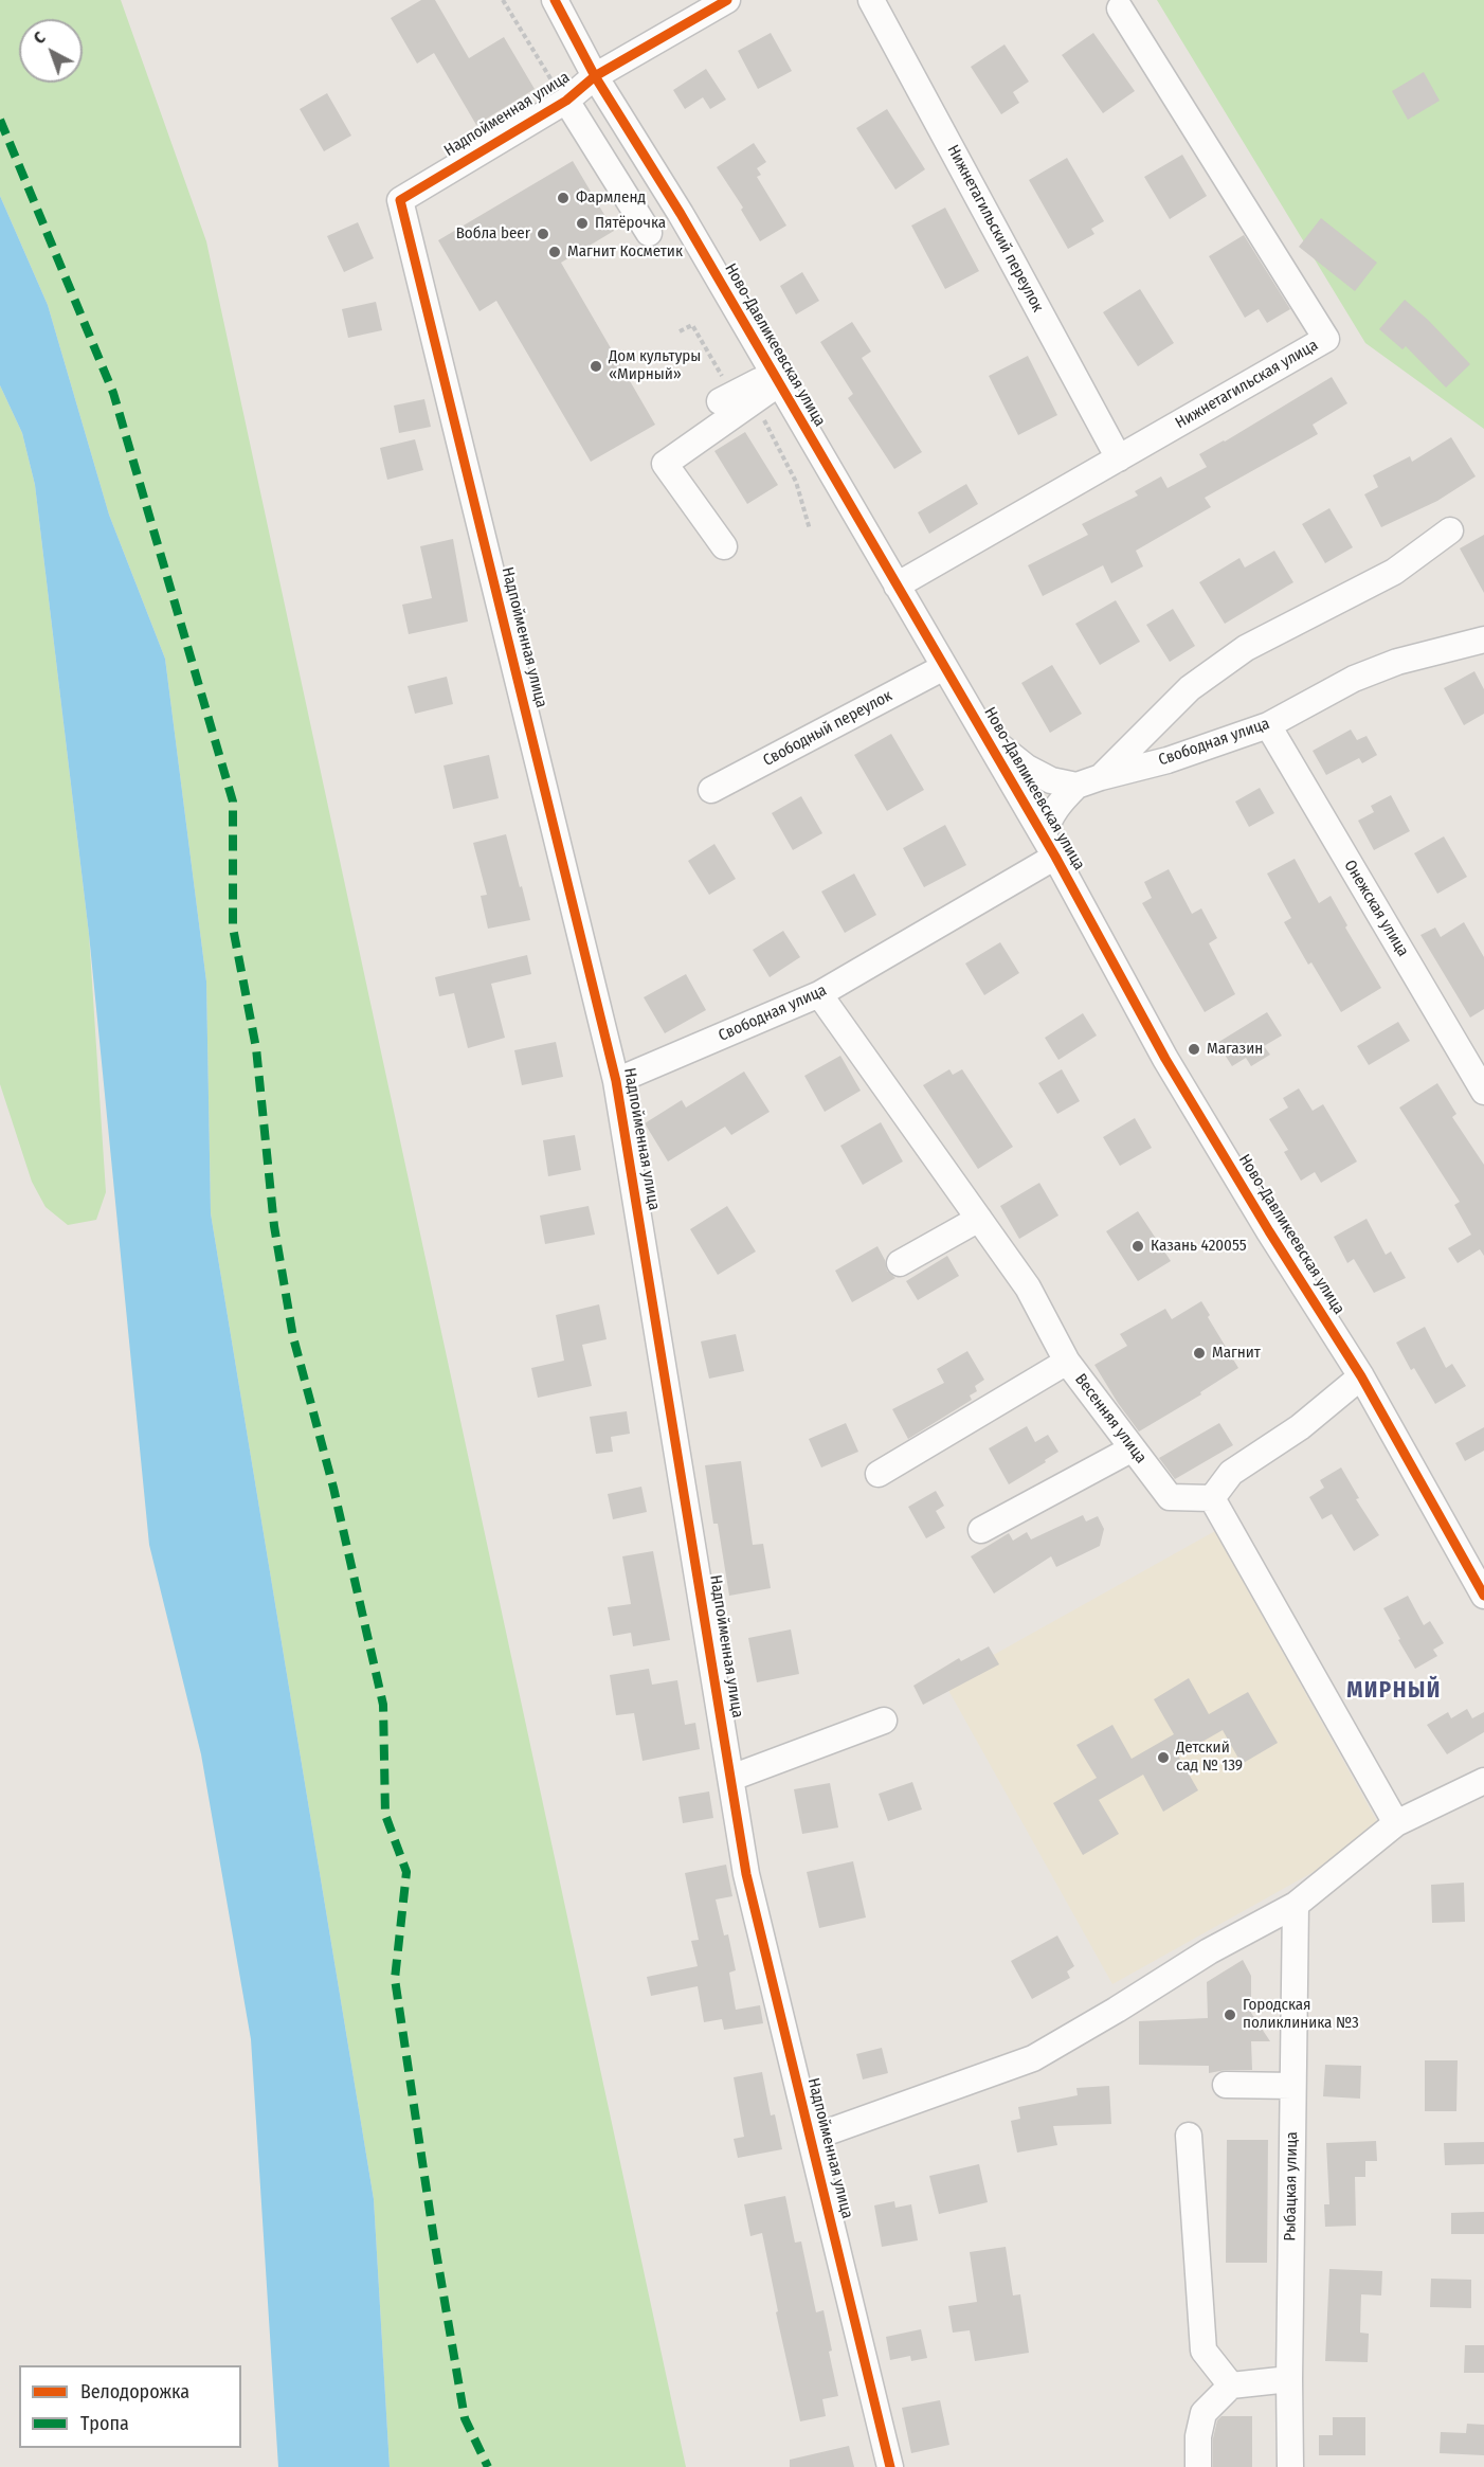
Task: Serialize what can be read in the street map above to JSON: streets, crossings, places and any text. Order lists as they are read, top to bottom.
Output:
{
  "streets": {
    "street": [
      "Надпойменная улица",
      "Нижнетагильский переулок",
      "Ново-Давликеевская улица",
      "Нижнетагильская улица",
      "Свободный переулок",
      "Свободная улица",
      "Онежская улица",
      "Весенняя улица",
      "Рыбацкая улица"
    ]
  },
  "crossings": [
    ["Надпойменная улица", "Ново-Давликеевская улица"],
    ["Надпойменная улица", "Свободная улица"],
    ["Нижнетагильский переулок", "Нижнетагильская улица"],
    ["Ново-Давликеевская улица", "Нижнетагильская улица"],
    ["Ново-Давликеевская улица", "Свободный переулок"],
    ["Ново-Давликеевская улица", "Свободная улица"],
    ["Свободная улица", "Онежская улица"],
    ["Свободная улица", "Весенняя улица"]
  ],
  "districts": ["МИРНЫЙ"],
  "places": [
    "Фармленд",
    "Пятёрочка",
    "Вобла beer",
    "Магнит Косметик",
    "Дом культуры «Мирный»",
    "Магазин",
    "Казань 420055",
    "Магнит",
    "Детский сад № 139",
    "Городская поликлиника №3"
  ],
  "legend": ["Велодорожка", "Тропа"],
  "north": "top left"
}
